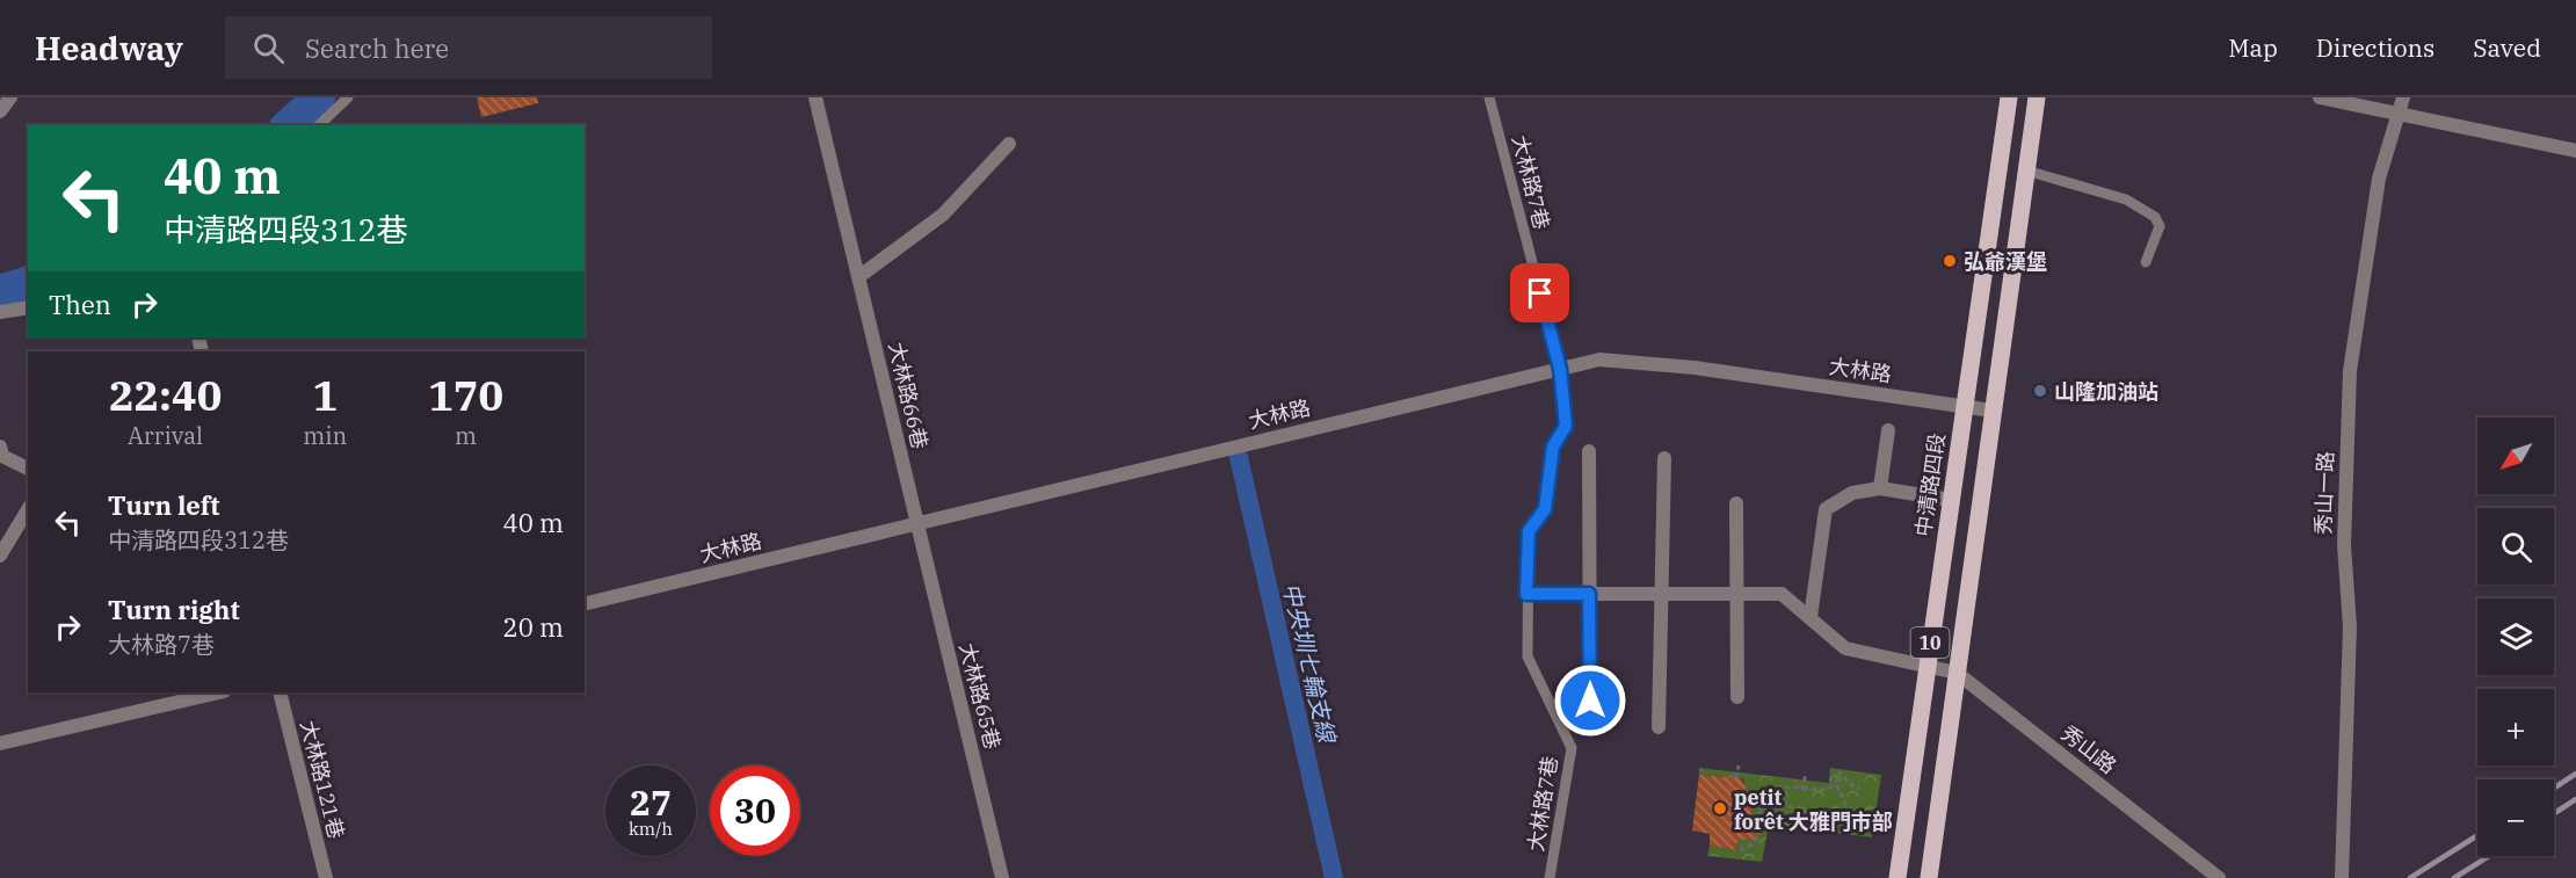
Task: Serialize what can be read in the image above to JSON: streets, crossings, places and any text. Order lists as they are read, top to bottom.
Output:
{
  "streets": {
    "main road": ["中清路四段", "10"],
    "street": [
      "大林路",
      "大林路66巷",
      "秀山一路",
      "大林路65巷",
      "秀山路",
      "大林路121巷"
    ],
    "lane": ["大林路7巷"]
  },
  "crossings": [
    ["大林路7巷", "大林路"],
    ["大林路7巷", "秀山路"],
    ["大林路", "大林路66巷"],
    ["大林路", "中清路四段"],
    ["大林路", "10"],
    ["大林路", "大林路65巷"],
    ["大林路66巷", "大林路65巷"],
    ["中清路四段", "秀山路"],
    ["10", "秀山路"]
  ],
  "water": ["中央圳七輪支線"],
  "places": ["弘爺漢堡", "山隆加油站", "petit forêt 大雅門市部"],
  "north": "bottom left",
  "page": {
    "header": "Headway",
    "search": "Search here",
    "nav": ["Map", "Directions", "Saved"],
    "turn": ["40 m", "中清路四段312巷"],
    "then": "Then",
    "eta": [
      "22:40",
      "Arrival",
      "1",
      "min",
      "170",
      "m"
    ],
    "map_buttons": ["+", "−"],
    "list": [
      {
        "name": "Turn left",
        "note": "中清路四段312巷",
        "value": "40 m"
      },
      {
        "name": "Turn right",
        "note": "大林路7巷",
        "value": "20 m"
      }
    ],
    "speed": "27 km/h",
    "limit": "30"
  }
}
